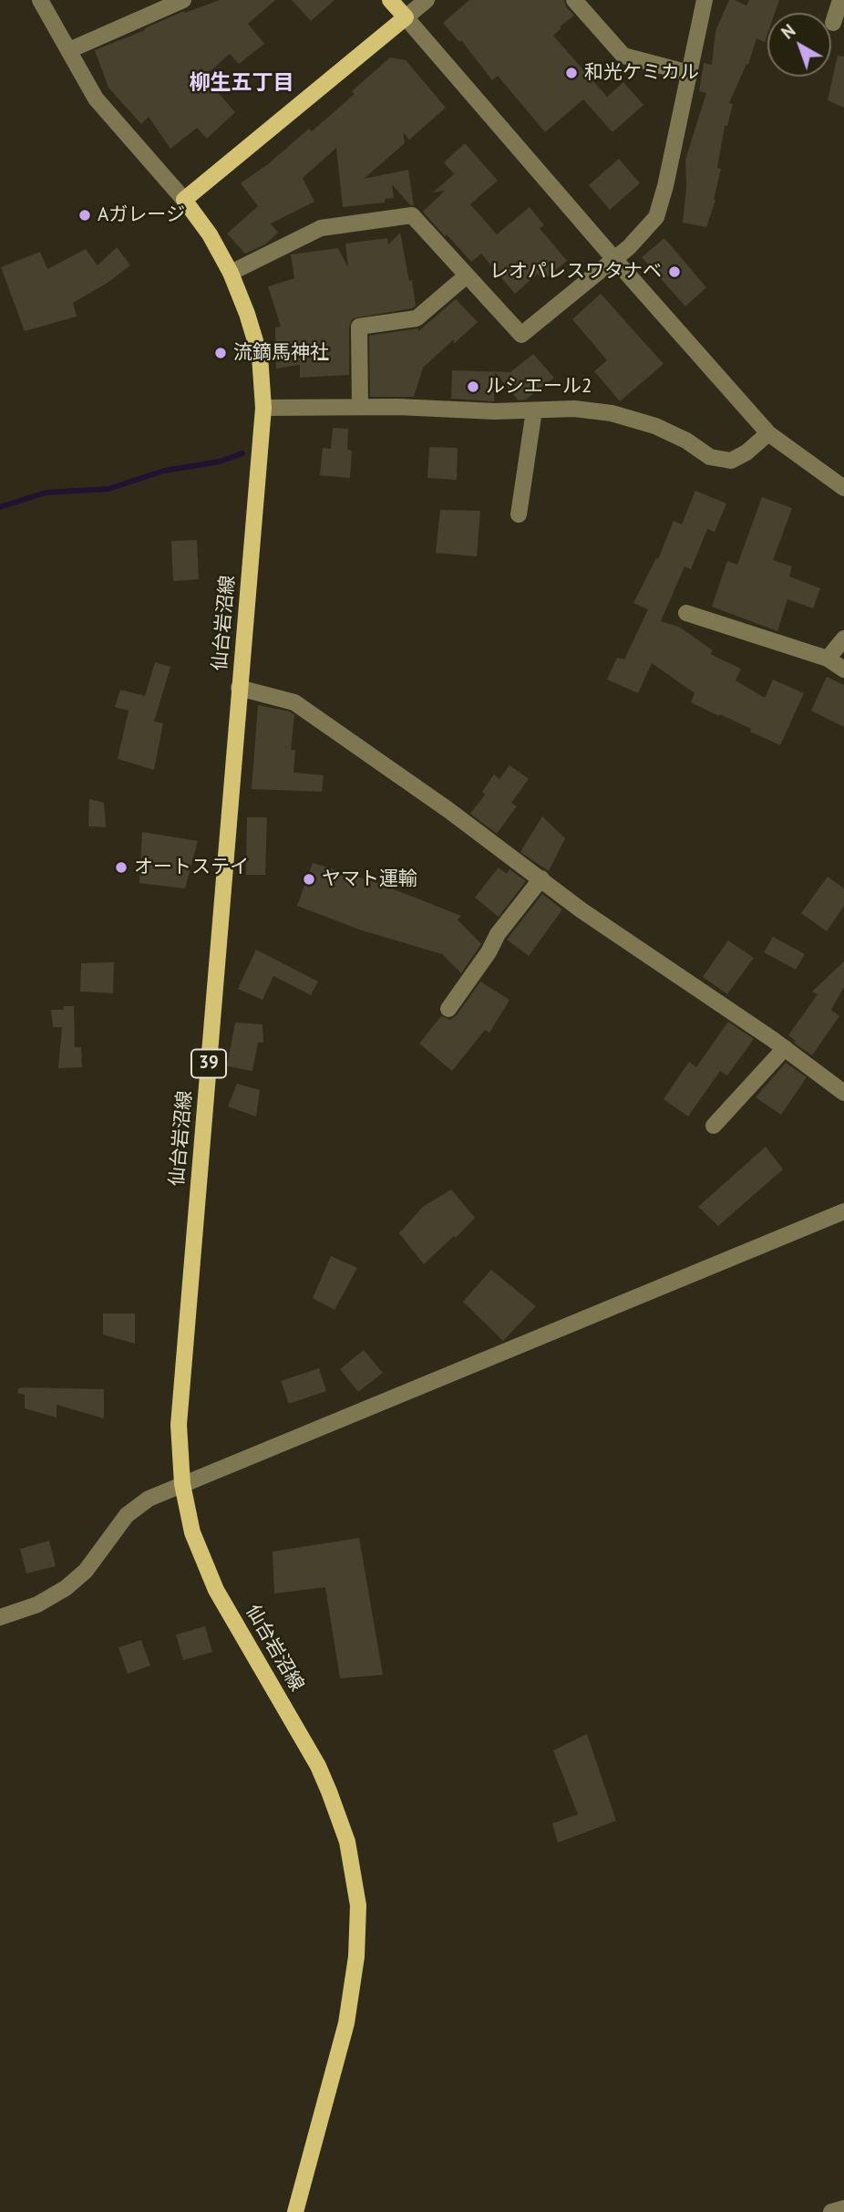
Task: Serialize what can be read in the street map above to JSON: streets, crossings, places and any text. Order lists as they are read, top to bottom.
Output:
{
  "streets": {
    "main road": ["仙台岩沼線", "39"]
  },
  "districts": ["柳生五丁目"],
  "places": [
    "和光ケミカル",
    "Aガレージ",
    "レオパレスワタナベ",
    "流鏑馬神社",
    "ルシエール2",
    "オートステイ",
    "ヤマト運輸"
  ],
  "north": "top left"
}
